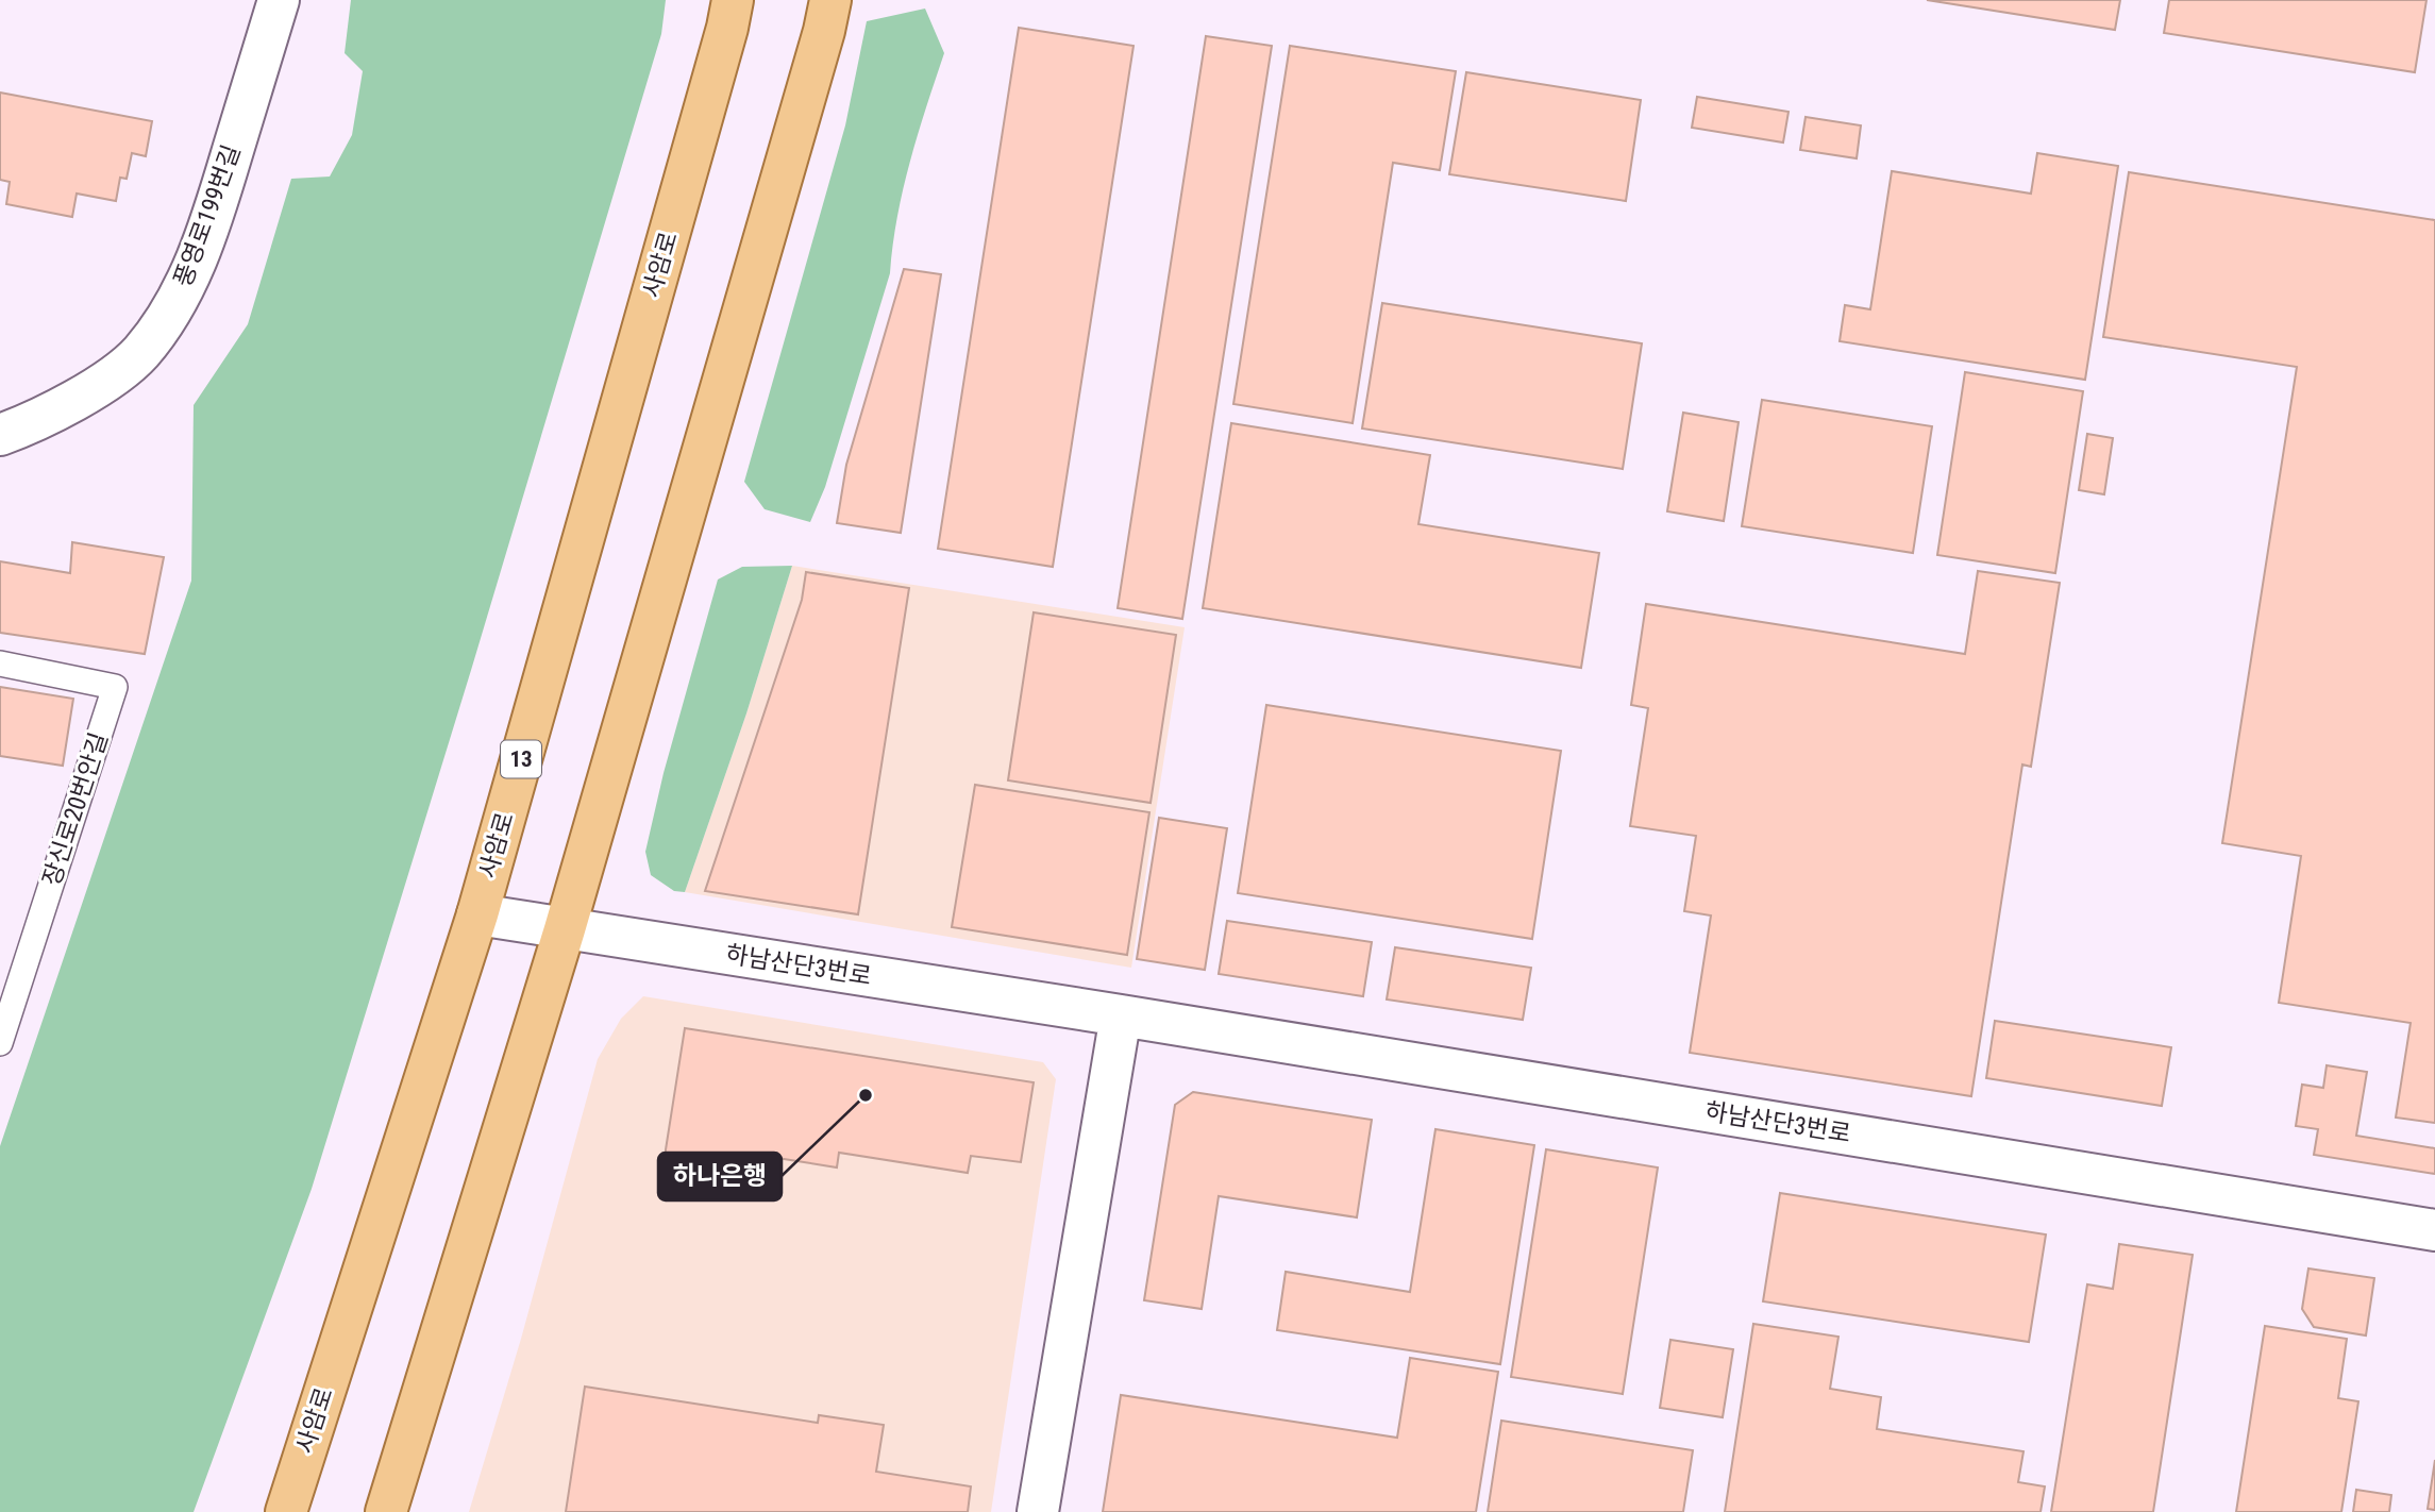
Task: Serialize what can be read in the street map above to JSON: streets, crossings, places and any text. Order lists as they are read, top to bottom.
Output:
{
  "streets": {
    "main road": ["사암로", "13"],
    "street": ["풍영로199번길", "하남산단3번로"],
    "lane": ["장신로20번안길"]
  },
  "crossings": [
    ["사암로", "하남산단3번로"]
  ],
  "places": ["하나은행"]
}
